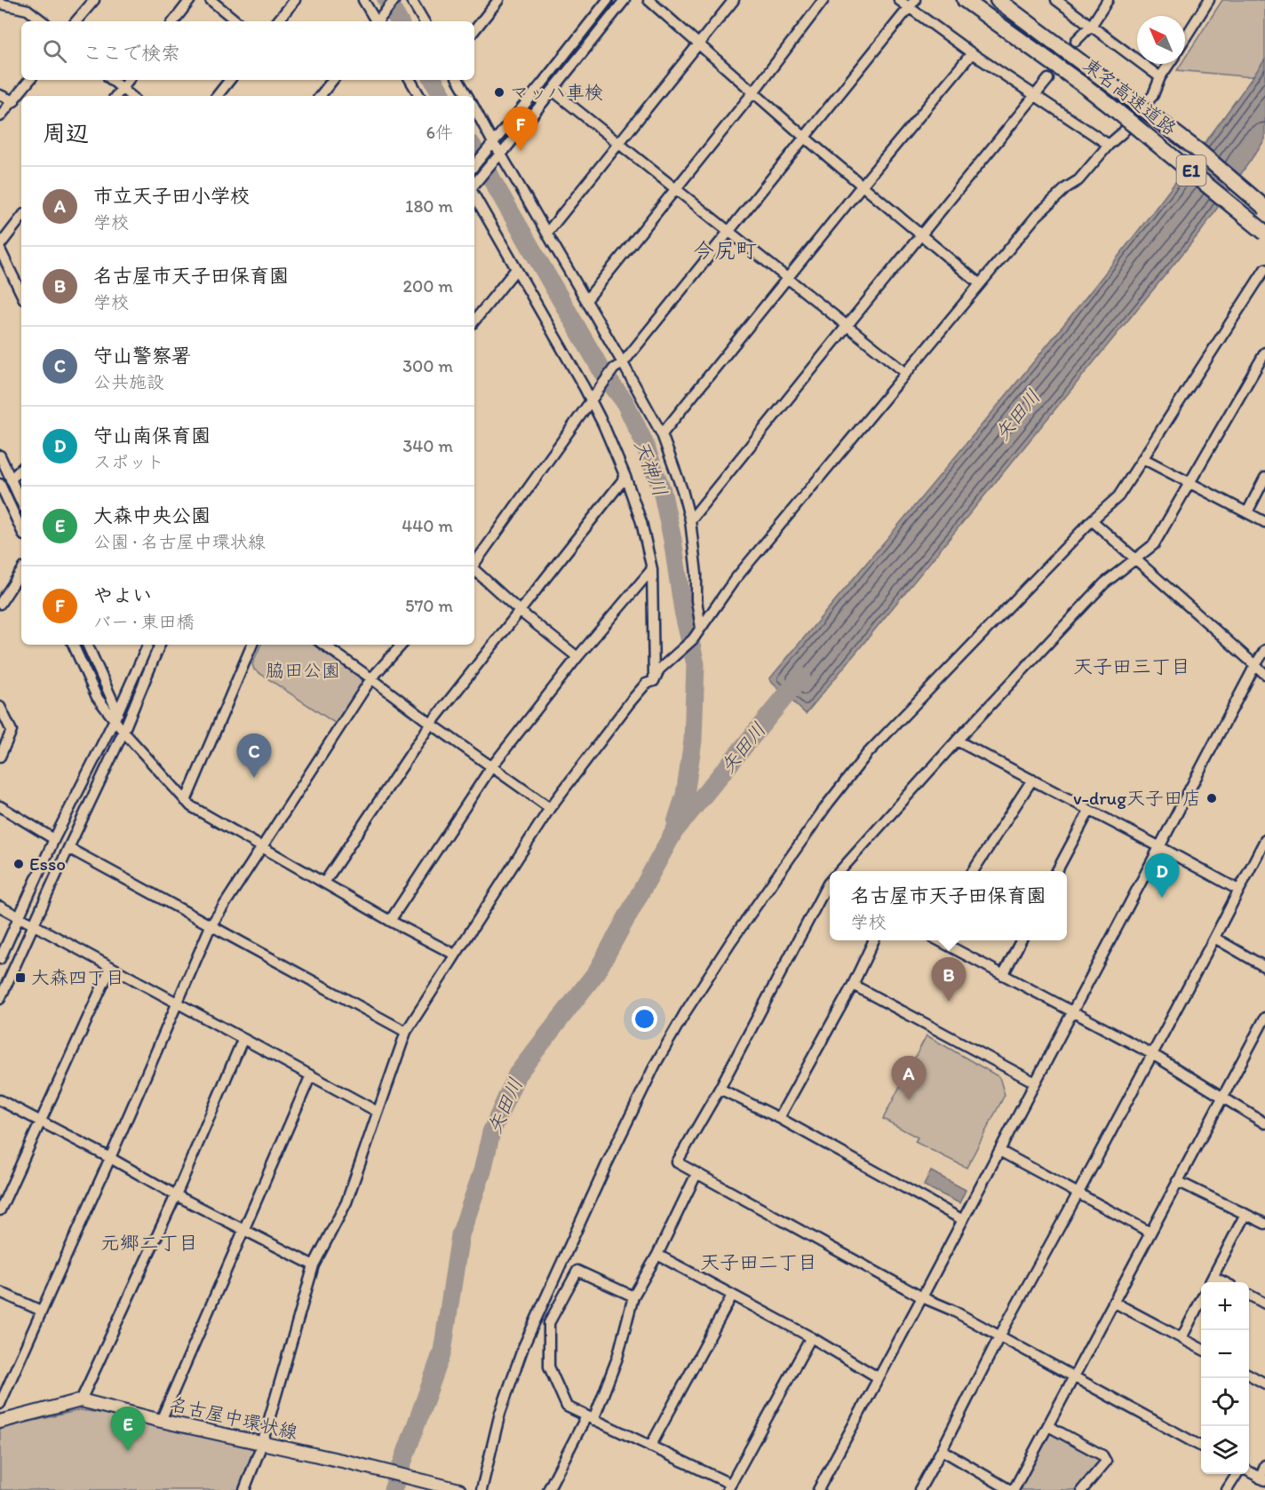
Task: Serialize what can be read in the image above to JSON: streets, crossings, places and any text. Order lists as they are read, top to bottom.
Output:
{
  "streets": {
    "highway": ["東名高速道路", "E1"],
    "main road": ["名古屋中環状線"]
  },
  "districts": [
    "今尻町",
    "天子田三丁目",
    "元郷二丁目",
    "天子田二丁目"
  ],
  "water": ["矢田川", "天神川"],
  "parks": ["脇田公園"],
  "places": {
    "other": ["マッハ車検", "v-drug天子田店", "Esso"],
    "transit": ["大森四丁目"]
  },
  "north": "top left",
  "page": {
    "search": "ここで検索",
    "heading": ["周辺", "6件"],
    "pins": [
      "F",
      "C",
      "D",
      "B",
      "A",
      "E"
    ],
    "list": [
      {
        "mark": "A",
        "name": "市立天子田小学校",
        "note": "学校",
        "value": "180 m"
      },
      {
        "mark": "B",
        "name": "名古屋市天子田保育園",
        "note": "学校",
        "value": "200 m"
      },
      {
        "mark": "C",
        "name": "守山警察署",
        "note": "公共施設",
        "value": "300 m"
      },
      {
        "mark": "D",
        "name": "守山南保育園",
        "note": "スポット",
        "value": "340 m"
      },
      {
        "mark": "E",
        "name": "大森中央公園",
        "note": "公園 · 名古屋中環状線",
        "value": "440 m"
      },
      {
        "mark": "F",
        "name": "やよい",
        "note": "バー · 東田橋",
        "value": "570 m"
      }
    ],
    "popup": ["名古屋市天子田保育園", "学校"],
    "map_buttons": ["+", "−"]
  }
}
